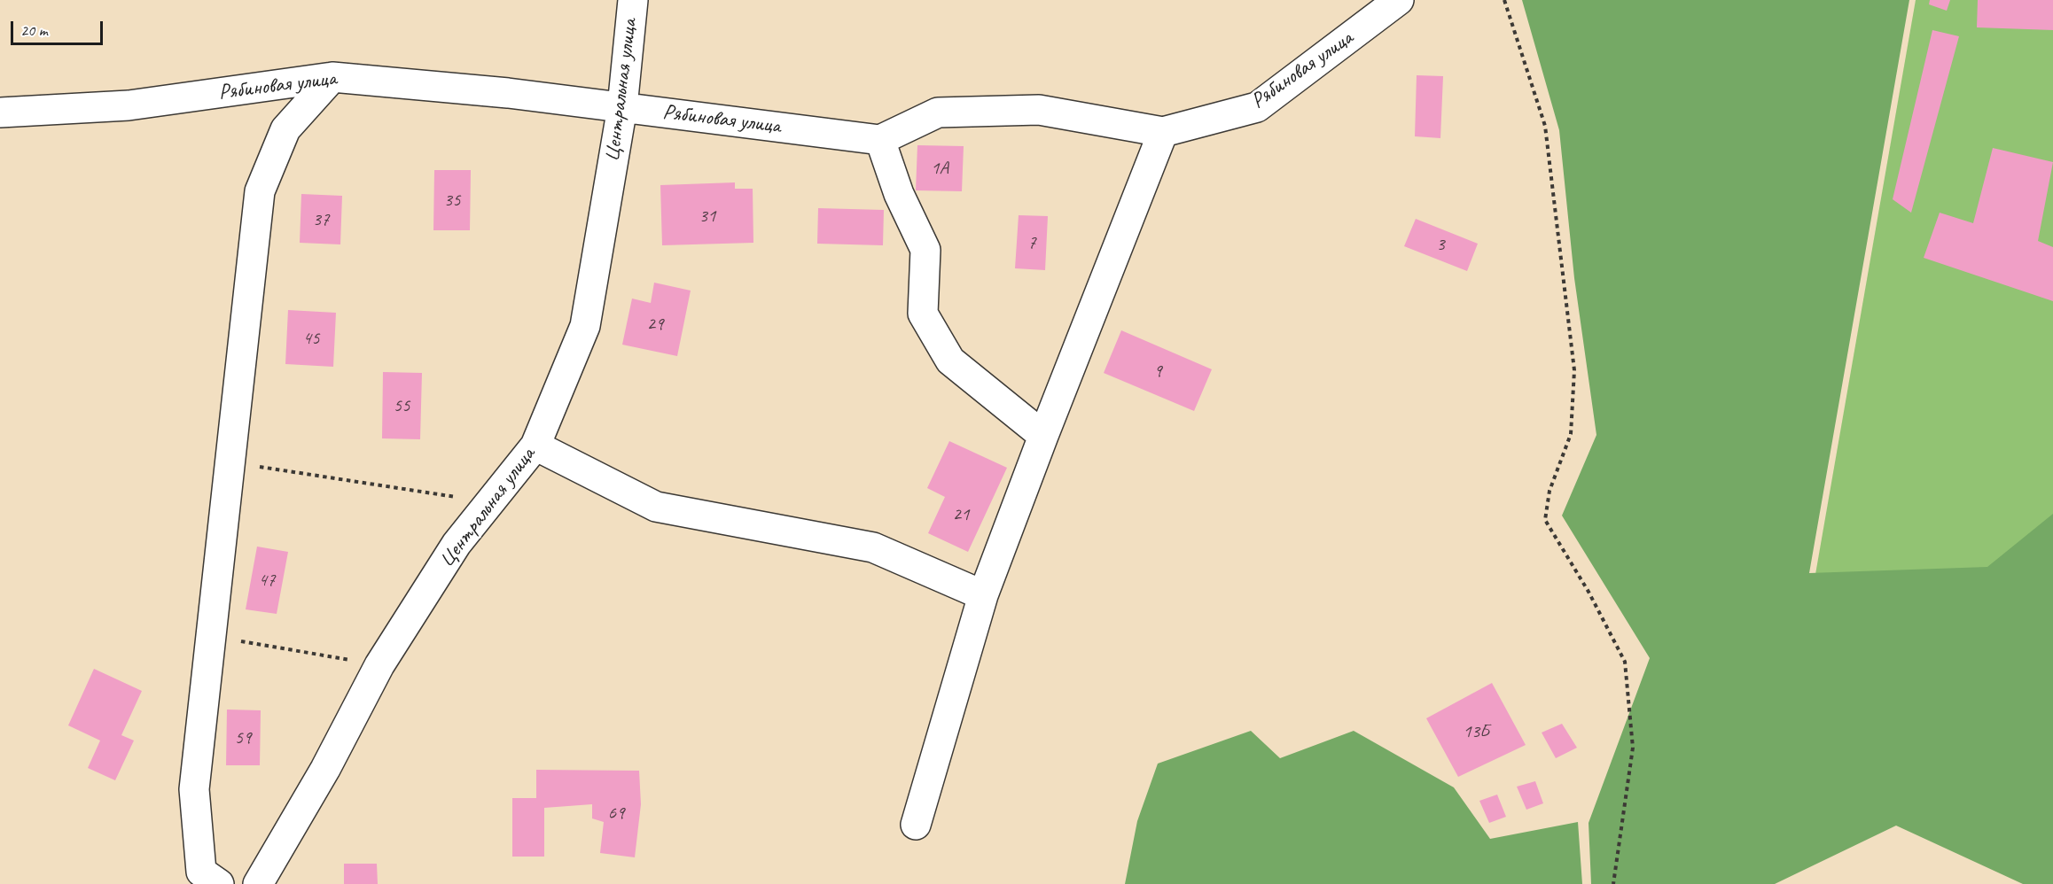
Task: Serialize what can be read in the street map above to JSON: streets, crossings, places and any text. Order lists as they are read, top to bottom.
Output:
{
  "streets": {
    "street": ["Рябиновая улица", "Центральная улица"]
  },
  "crossings": [
    ["Рябиновая улица", "Центральная улица"]
  ],
  "house_numbers": [
    "1А",
    "35",
    "31",
    "37",
    "7",
    "3",
    "29",
    "45",
    "9",
    "55",
    "21",
    "47",
    "13Б",
    "59",
    "69"
  ],
  "scale_bar": "20 m"
}
